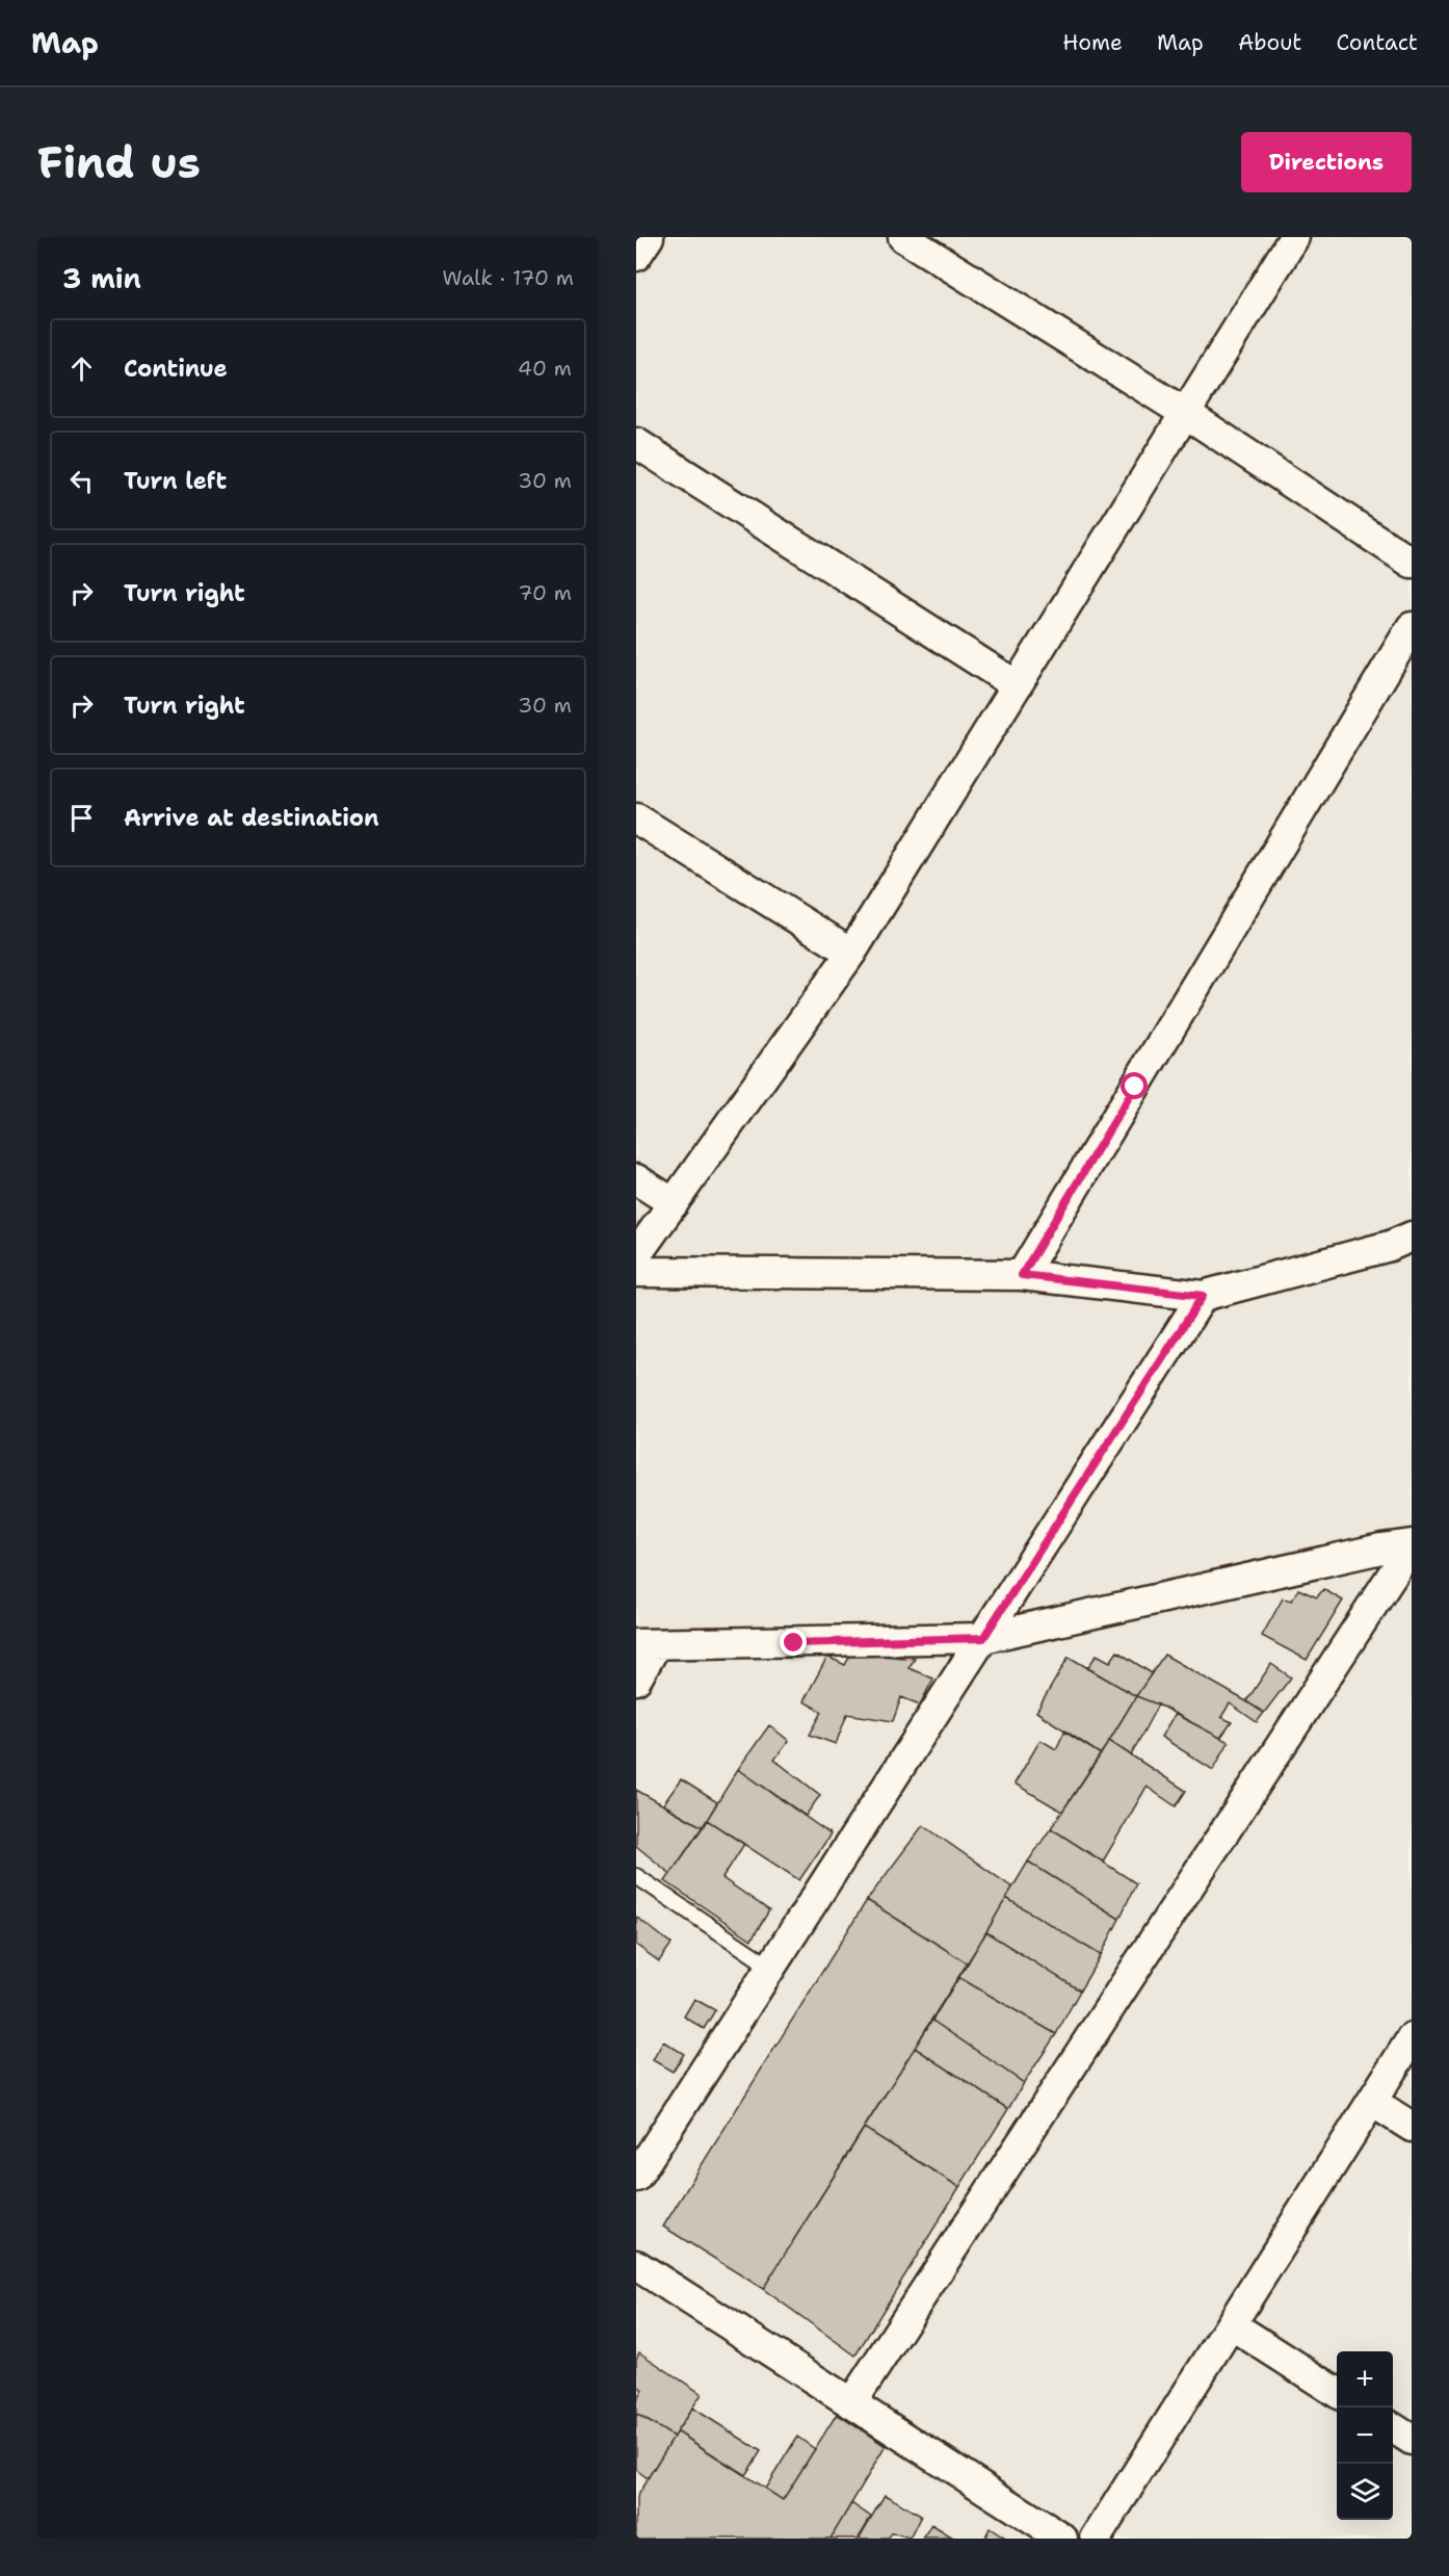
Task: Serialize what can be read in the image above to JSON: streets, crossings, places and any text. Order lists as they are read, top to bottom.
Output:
{
  "page": {
    "header": "Map",
    "nav": [
      "Home",
      "Map",
      "About",
      "Contact"
    ],
    "buttons": "Directions",
    "title": "Find us",
    "heading": ["3 min", "Walk · 170 m"],
    "list": [
      ["Continue", "40 m"],
      ["Turn left", "30 m"],
      ["Turn right", "70 m"],
      ["Turn right", "30 m"],
      "Arrive at destination"
    ],
    "map_buttons": ["+", "−"]
  }
}
